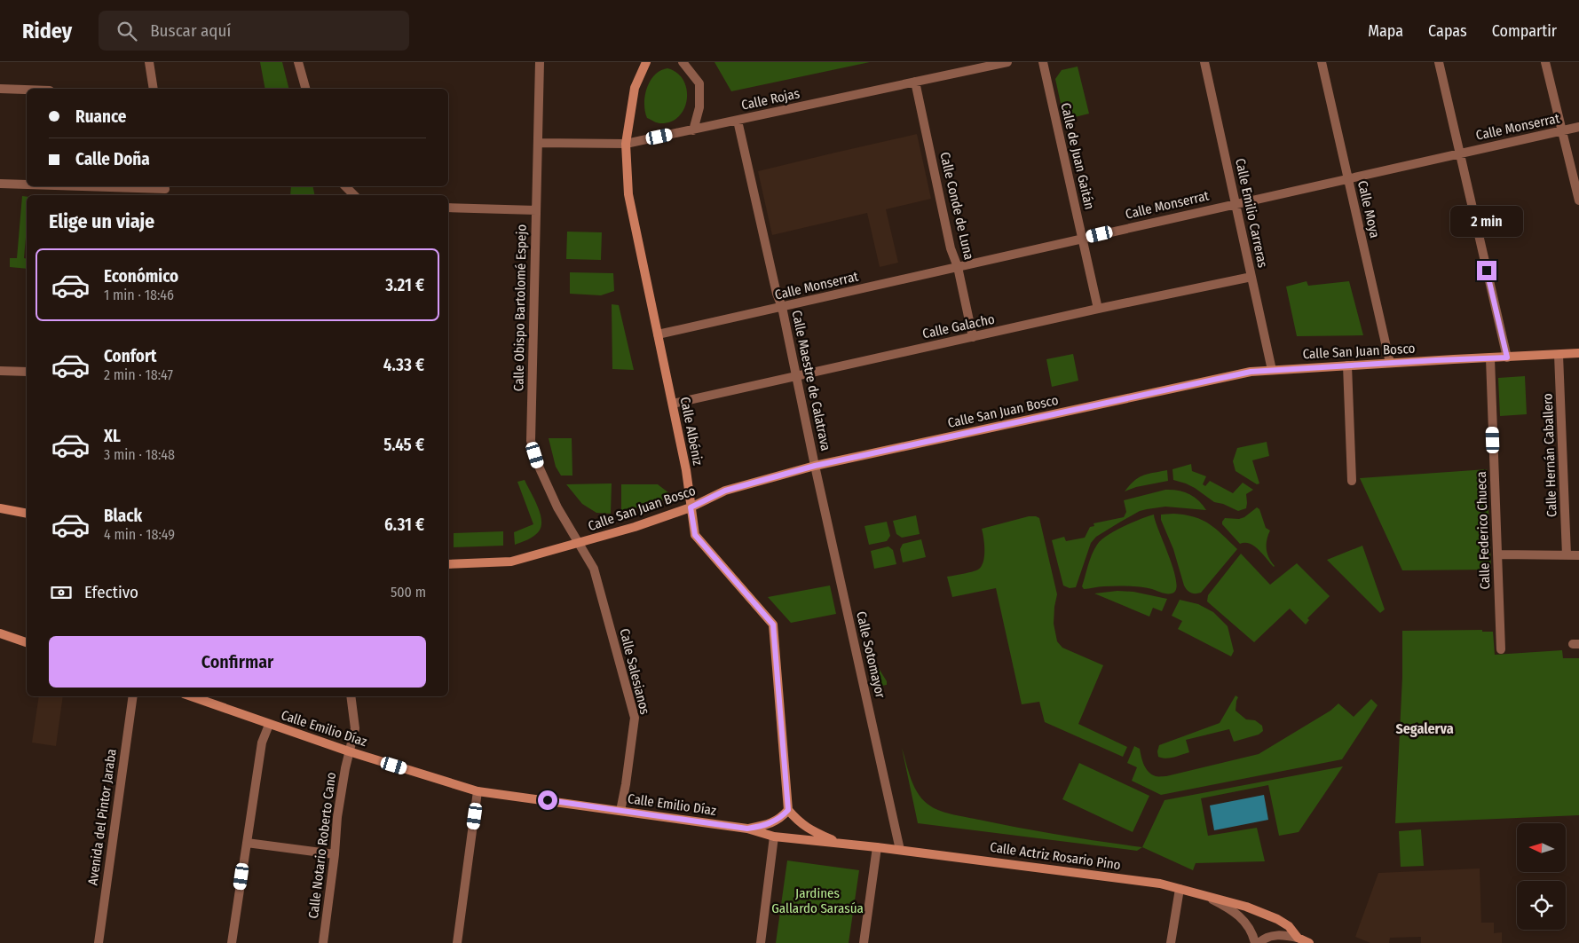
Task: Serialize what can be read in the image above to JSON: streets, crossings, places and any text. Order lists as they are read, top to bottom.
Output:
{
  "streets": {
    "main road": [
      "Calle San Juan Bosco",
      "Calle Albéniz",
      "Calle Emilio Díaz",
      "Calle Actriz Rosario Pino"
    ],
    "street": [
      "Calle Rojas",
      "Calle Monserrat",
      "Calle de Juan Gaitán",
      "Calle Conde de Luna",
      "Calle Moya",
      "Calle Emilio Carreras",
      "Calle Obispo Bartolomé Espejo",
      "Calle Galacho",
      "Calle Maestre de Calatrava",
      "Calle Hernán Caballero",
      "Calle Federico Chueca",
      "Calle Sotomayor",
      "Calle Salesianos",
      "Avenida del Pintor Jaraba",
      "Calle Notario Roberto Cano"
    ]
  },
  "crossings": [
    ["Calle Rojas", "Calle Conde de Luna"],
    ["Calle Rojas", "Calle Obispo Bartolomé Espejo"],
    ["Calle Rojas", "Calle Maestre de Calatrava"],
    ["Calle Rojas", "Calle Albéniz"],
    ["Calle Monserrat", "Calle de Juan Gaitán"],
    ["Calle Monserrat", "Calle Conde de Luna"],
    ["Calle Monserrat", "Calle Moya"],
    ["Calle Monserrat", "Calle Emilio Carreras"],
    ["Calle Monserrat", "Calle Maestre de Calatrava"],
    ["Calle Monserrat", "Calle Albéniz"],
    ["Calle de Juan Gaitán", "Calle Galacho"],
    ["Calle Conde de Luna", "Calle Galacho"],
    ["Calle Moya", "Calle San Juan Bosco"],
    ["Calle Emilio Carreras", "Calle Galacho"],
    ["Calle Emilio Carreras", "Calle San Juan Bosco"],
    ["Calle Obispo Bartolomé Espejo", "Calle San Juan Bosco"],
    ["Calle Obispo Bartolomé Espejo", "Calle Salesianos"],
    ["Calle Galacho", "Calle Maestre de Calatrava"],
    ["Calle Galacho", "Calle Albéniz"],
    ["Calle San Juan Bosco", "Calle Maestre de Calatrava"],
    ["Calle San Juan Bosco", "Calle Albéniz"],
    ["Calle San Juan Bosco", "Calle Hernán Caballero"],
    ["Calle San Juan Bosco", "Calle Federico Chueca"],
    ["Calle San Juan Bosco", "Calle Sotomayor"],
    ["Calle San Juan Bosco", "Calle Salesianos"],
    ["Calle Maestre de Calatrava", "Calle Sotomayor"],
    ["Calle Albéniz", "Calle Emilio Díaz"],
    ["Calle Sotomayor", "Calle Emilio Díaz"],
    ["Calle Sotomayor", "Calle Actriz Rosario Pino"],
    ["Calle Salesianos", "Calle Emilio Díaz"],
    ["Calle Emilio Díaz", "Calle Notario Roberto Cano"],
    ["Calle Emilio Díaz", "Calle Actriz Rosario Pino"]
  ],
  "districts": ["Segalerva"],
  "parks": ["Jardines Gallardo Sarasúa"],
  "north": "left",
  "page": {
    "header": "Ridey",
    "search": "Buscar aquí",
    "nav": ["Mapa", "Capas", "Compartir"],
    "banner": ["Ruance", "Calle Doña"],
    "heading": "Elige un viaje",
    "bubble": "2 min",
    "list": [
      {
        "name": "Económico",
        "note": "1 min · 18:46",
        "value": "3.21 €"
      },
      {
        "name": "Confort",
        "note": "2 min · 18:47",
        "value": "4.33 €"
      },
      {
        "name": "XL",
        "note": "3 min · 18:48",
        "value": "5.45 €"
      },
      {
        "name": "Black",
        "note": "4 min · 18:49",
        "value": "6.31 €"
      }
    ],
    "pay": ["Efectivo", "500 m"],
    "buttons": "Confirmar"
  }
}
